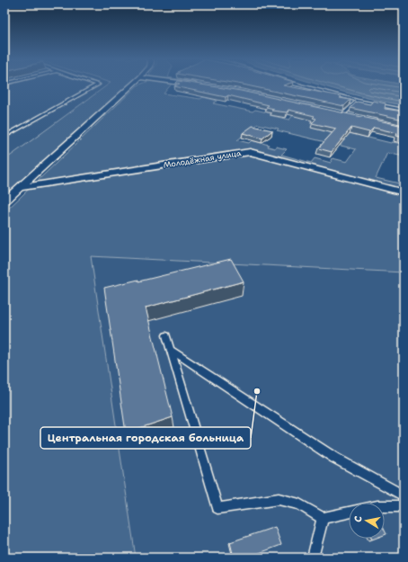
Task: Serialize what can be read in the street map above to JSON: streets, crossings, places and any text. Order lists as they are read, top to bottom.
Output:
{
  "streets": {
    "street": ["Молодёжная улица"]
  },
  "places": ["Центральная городская больница"],
  "north": "left"
}
